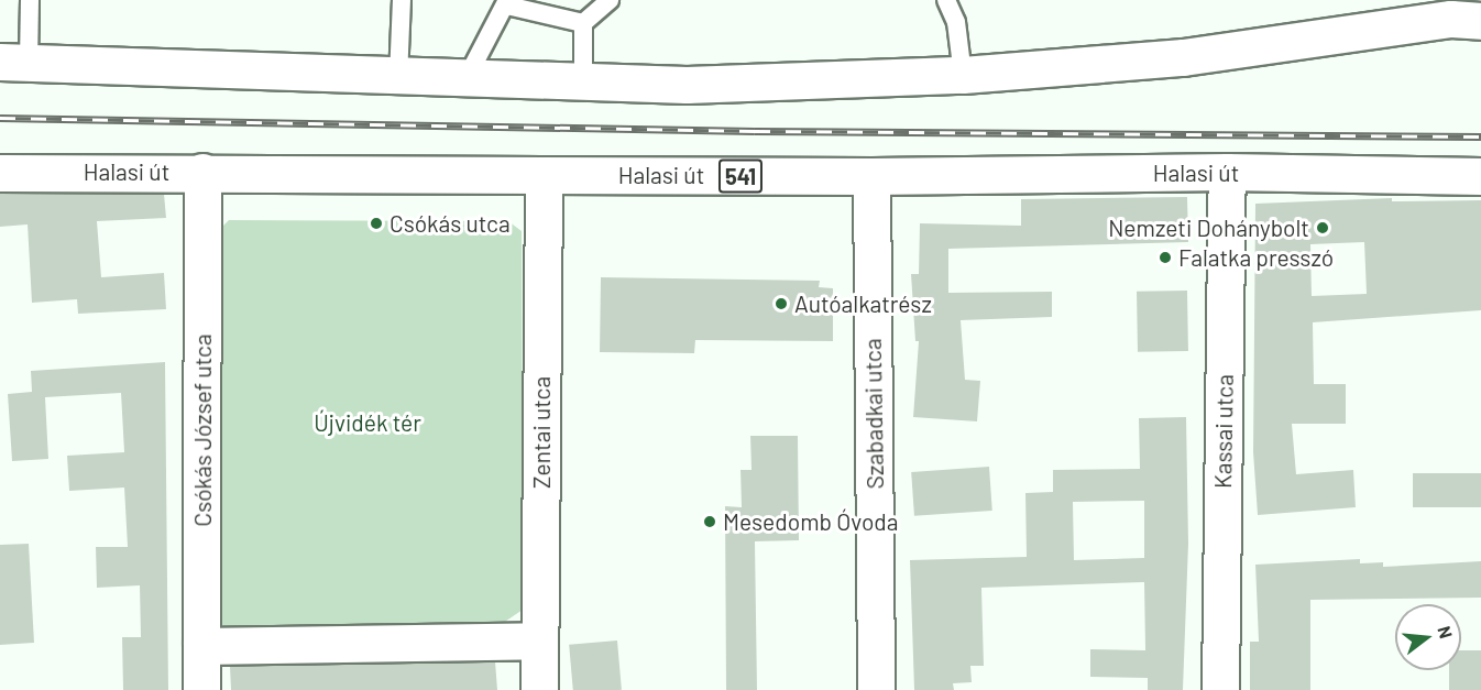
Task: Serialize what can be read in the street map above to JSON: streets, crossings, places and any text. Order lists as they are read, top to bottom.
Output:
{
  "streets": {
    "street": [
      "Halasi út",
      "541",
      "Szabadkai utca",
      "Csókás József utca",
      "Kassai utca",
      "Zentai utca"
    ]
  },
  "crossings": [
    ["Halasi út", "Szabadkai utca"],
    ["Halasi út", "Csókás József utca"],
    ["Halasi út", "Kassai utca"],
    ["Halasi út", "Zentai utca"]
  ],
  "parks": ["Újvidék tér"],
  "places": [
    "Csókás utca",
    "Nemzeti Dohánybolt",
    "Falatka presszó",
    "Autóalkatrész",
    "Mesedomb Óvoda"
  ],
  "north": "right"
}
